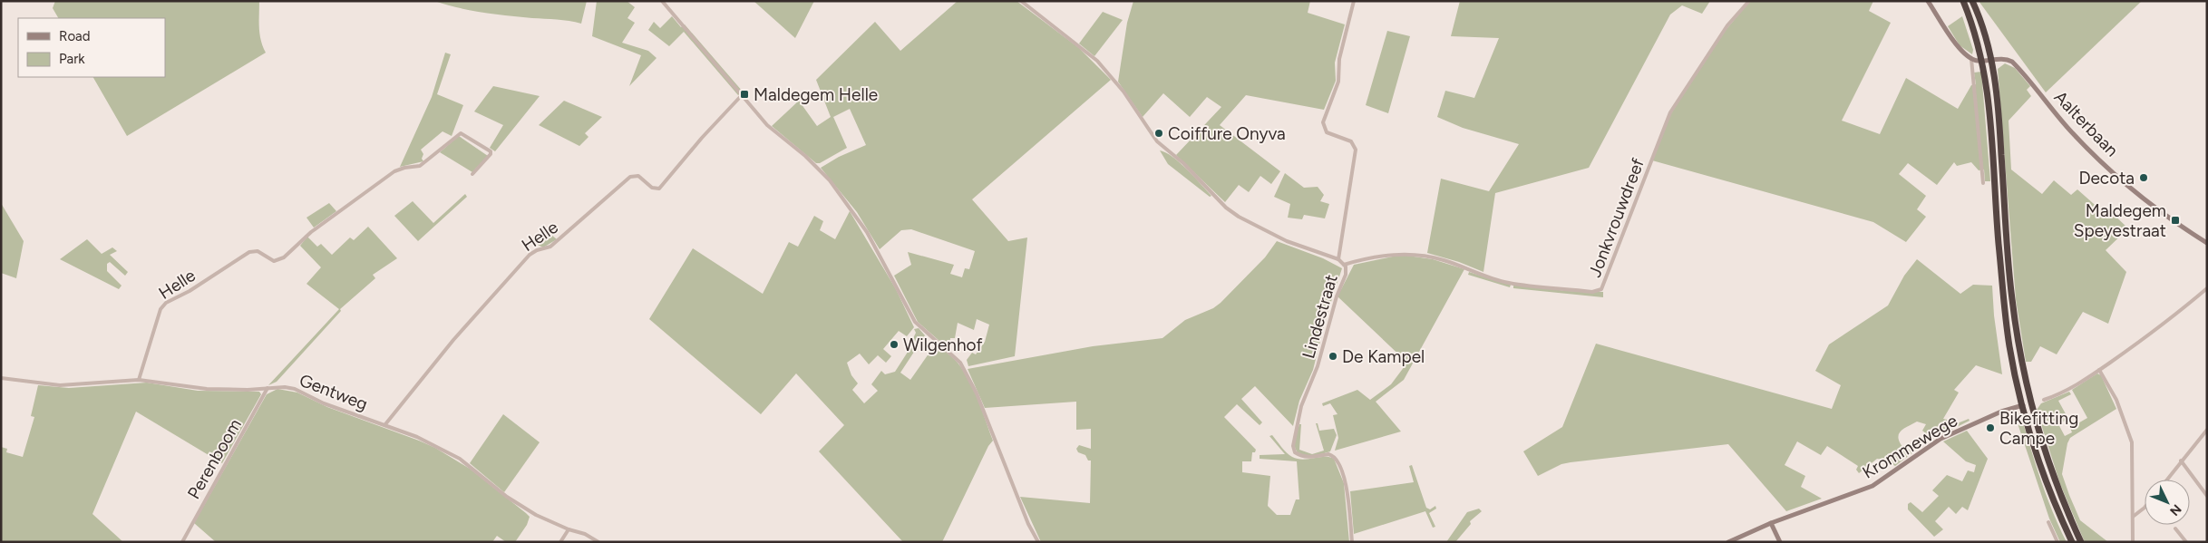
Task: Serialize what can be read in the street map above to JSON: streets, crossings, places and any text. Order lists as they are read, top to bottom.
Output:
{
  "streets": {
    "street": [
      "Aalterbaan",
      "Jonkvrouwdreef",
      "Helle",
      "Lindestraat",
      "Gentweg",
      "Krommewege",
      "Perenboom"
    ]
  },
  "crossings": [
    ["Jonkvrouwdreef", "Lindestraat"],
    ["Helle", "Gentweg"],
    ["Gentweg", "Perenboom"]
  ],
  "places": {
    "transit": ["Maldegem Helle", "Maldegem Speyestraat"],
    "other": [
      "Coiffure Onyva",
      "Decota",
      "Wilgenhof",
      "De Kampel",
      "Bikefitting Campe"
    ]
  },
  "legend": ["Road", "Park"],
  "north": "bottom right"
}
